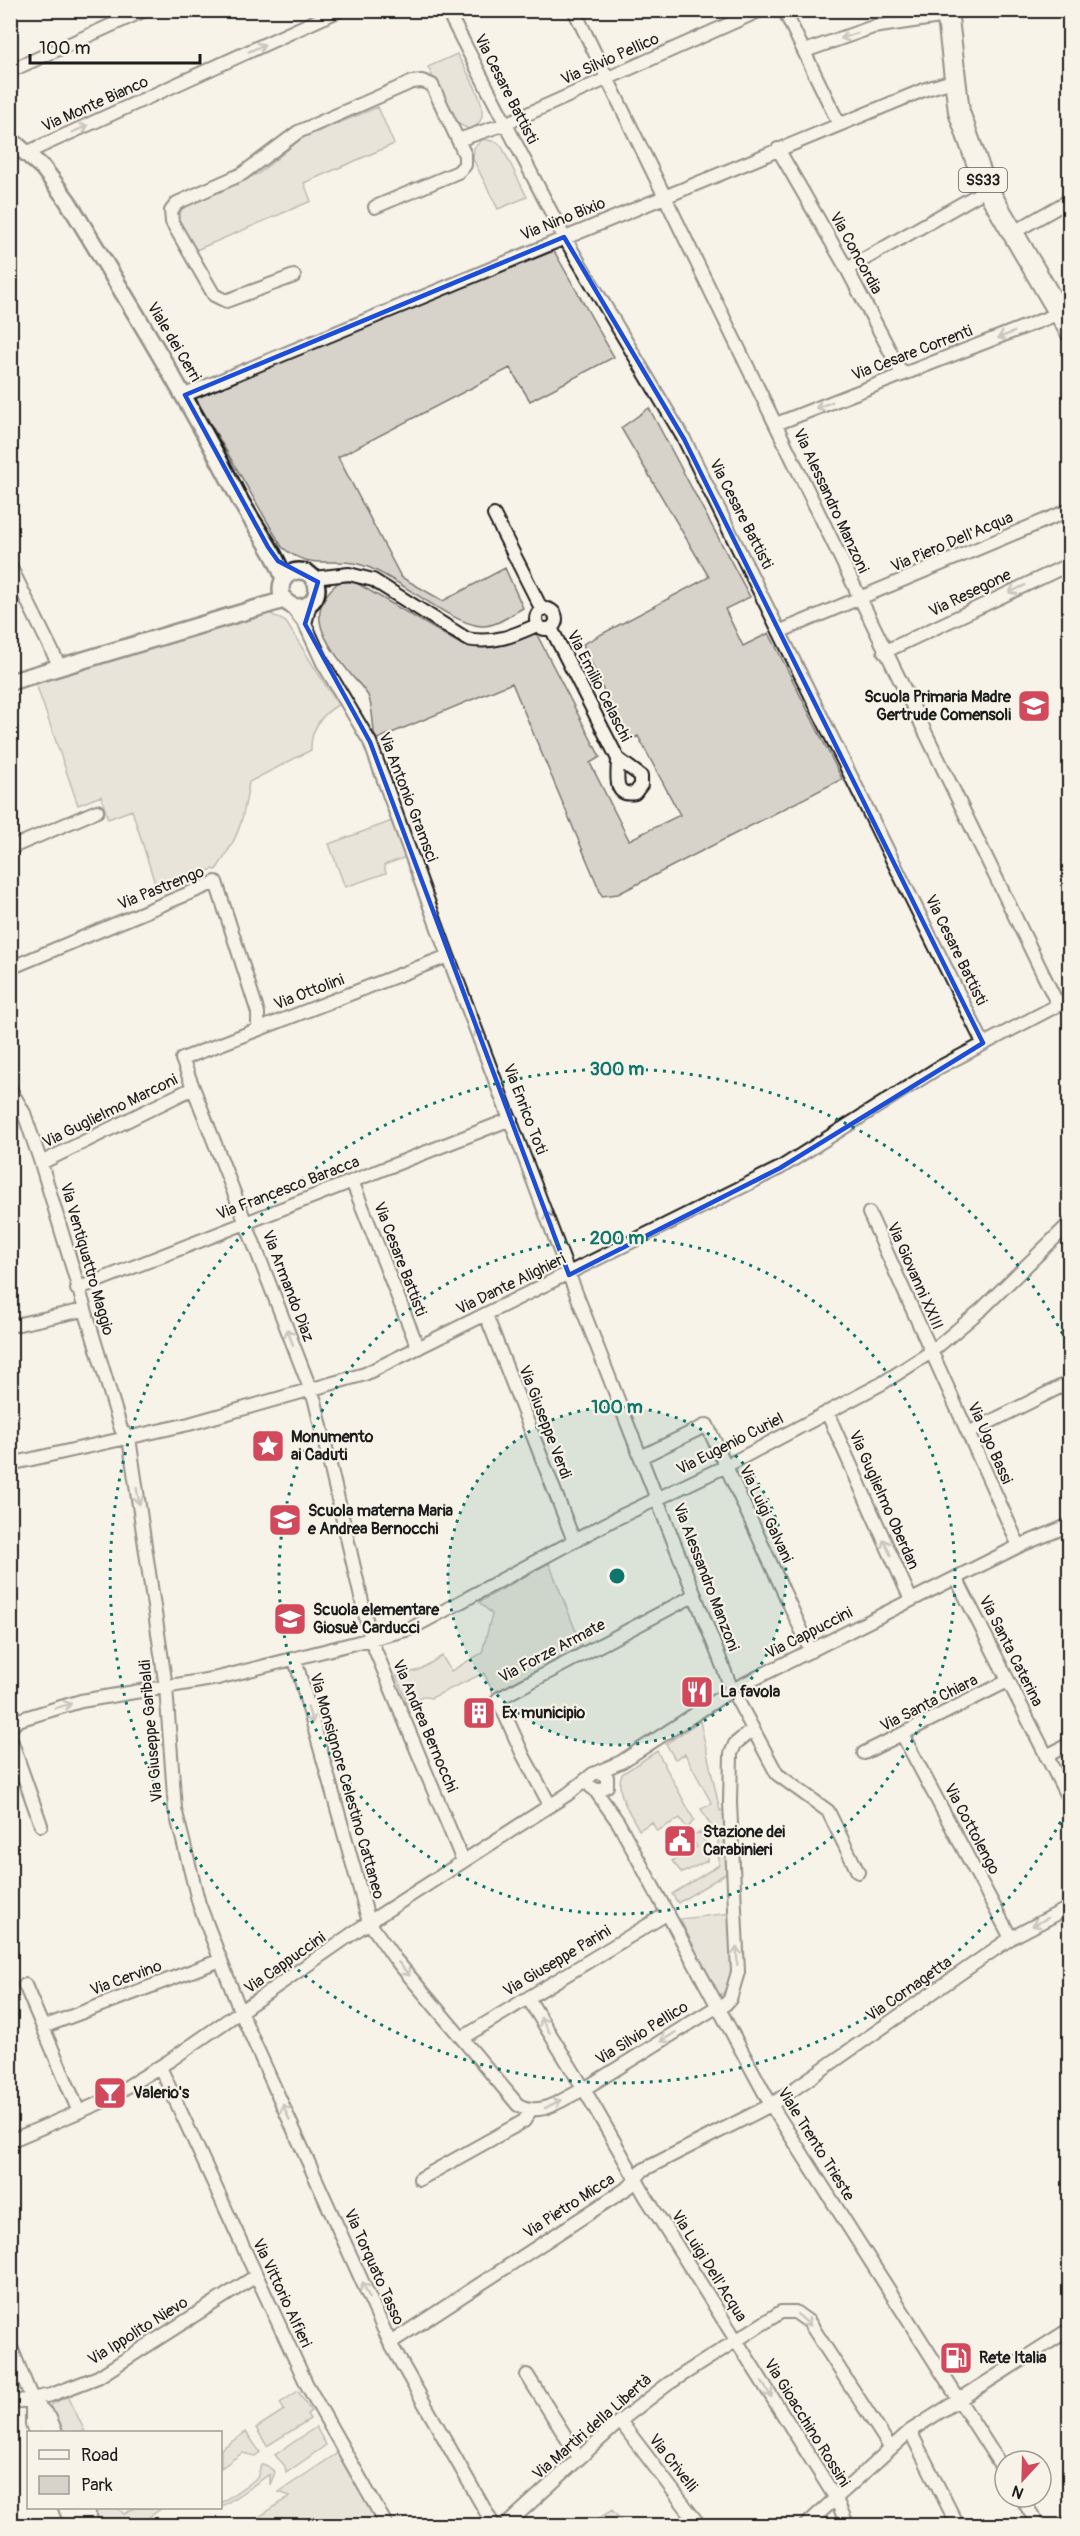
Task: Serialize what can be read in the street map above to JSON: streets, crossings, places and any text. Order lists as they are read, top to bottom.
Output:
{
  "streets": {
    "main road": ["SS33"],
    "street": [
      "Via Silvio Pellico",
      "Via Cesare Battisti",
      "Via Monte Bianco",
      "Via Nino Bixio",
      "Via Concordia",
      "Viale dei Cerri",
      "Via Cesare Correnti",
      "Via Alessandro Manzoni",
      "Via Piero Dell'Acqua",
      "Via Resegone",
      "Via Emilio Celaschi",
      "Via Antonio Gramsci",
      "Via Pastrengo",
      "Via Ottolini",
      "Via Enrico Toti",
      "Via Guglielmo Marconi",
      "Via Francesco Baracca",
      "Via Ventiquattro Maggio",
      "Via Giovanni XXIII",
      "Via Dante Alighieri",
      "Via Armando Diaz",
      "Via Giuseppe Verdi",
      "Via Ugo Bassi",
      "Via Eugenio Curiel",
      "Via Guglielmo Oberdan",
      "Via Luigi Galvani",
      "Via Cappuccini",
      "Via Forze Armate",
      "Via Santa Caterina",
      "Via Santa Chiara",
      "Via Andrea Bernocchi",
      "Via Giuseppe Garibaldi",
      "Via Monsignore Celestino Cattaneo",
      "Via Cottolengo",
      "Via Giuseppe Parini",
      "Via Cervino",
      "Via Cornagetta",
      "Viale Trento Trieste",
      "Via Pietro Micca",
      "Via Luigi Dell'Acqua",
      "Via Torquato Tasso",
      "Via Vittorio Alfieri",
      "Via Ippolito Nievo",
      "Via Gioacchino Rossini",
      "Via Martiri della Libertà",
      "Via Crivelli"
    ]
  },
  "crossings": [
    ["Via Silvio Pellico", "Via Cesare Battisti"],
    ["Via Silvio Pellico", "Via Alessandro Manzoni"],
    ["Via Silvio Pellico", "Viale Trento Trieste"],
    ["Via Silvio Pellico", "Via Luigi Dell'Acqua"],
    ["Via Cesare Battisti", "Via Nino Bixio"],
    ["Via Cesare Battisti", "Via Piero Dell'Acqua"],
    ["Via Cesare Battisti", "Via Francesco Baracca"],
    ["Via Cesare Battisti", "Via Dante Alighieri"],
    ["Via Monte Bianco", "Viale dei Cerri"],
    ["SS33", "Via Nino Bixio"],
    ["SS33", "Via Cesare Correnti"],
    ["Via Nino Bixio", "Via Concordia"],
    ["Via Nino Bixio", "Viale dei Cerri"],
    ["Via Nino Bixio", "Via Alessandro Manzoni"],
    ["Via Concordia", "Via Cesare Correnti"],
    ["Viale dei Cerri", "Via Antonio Gramsci"],
    ["Via Cesare Correnti", "Via Alessandro Manzoni"],
    ["Via Alessandro Manzoni", "Via Piero Dell'Acqua"],
    ["Via Alessandro Manzoni", "Via Resegone"],
    ["Via Alessandro Manzoni", "Via Enrico Toti"],
    ["Via Alessandro Manzoni", "Via Dante Alighieri"],
    ["Via Alessandro Manzoni", "Via Eugenio Curiel"],
    ["Via Alessandro Manzoni", "Via Luigi Galvani"],
    ["Via Alessandro Manzoni", "Via Cappuccini"],
    ["Via Alessandro Manzoni", "Via Forze Armate"],
    ["Via Antonio Gramsci", "Via Ottolini"],
    ["Via Antonio Gramsci", "Via Enrico Toti"],
    ["Via Pastrengo", "Via Ottolini"],
    ["Via Ottolini", "Via Enrico Toti"],
    ["Via Ottolini", "Via Armando Diaz"],
    ["Via Enrico Toti", "Via Francesco Baracca"],
    ["Via Enrico Toti", "Via Dante Alighieri"],
    ["Via Guglielmo Marconi", "Via Ventiquattro Maggio"],
    ["Via Guglielmo Marconi", "Via Armando Diaz"],
    ["Via Francesco Baracca", "Via Ventiquattro Maggio"],
    ["Via Francesco Baracca", "Via Armando Diaz"],
    ["Via Ventiquattro Maggio", "Via Dante Alighieri"],
    ["Via Ventiquattro Maggio", "Via Giuseppe Garibaldi"],
    ["Via Giovanni XXIII", "Via Ugo Bassi"],
    ["Via Giovanni XXIII", "Via Eugenio Curiel"],
    ["Via Dante Alighieri", "Via Armando Diaz"],
    ["Via Dante Alighieri", "Via Giuseppe Verdi"],
    ["Via Dante Alighieri", "Via Andrea Bernocchi"],
    ["Via Dante Alighieri", "Via Giuseppe Garibaldi"],
    ["Via Armando Diaz", "Via Andrea Bernocchi"],
    ["Via Giuseppe Verdi", "Via Eugenio Curiel"],
    ["Via Ugo Bassi", "Via Eugenio Curiel"],
    ["Via Ugo Bassi", "Via Cappuccini"],
    ["Via Eugenio Curiel", "Via Guglielmo Oberdan"],
    ["Via Eugenio Curiel", "Via Luigi Galvani"],
    ["Via Eugenio Curiel", "Via Andrea Bernocchi"],
    ["Via Eugenio Curiel", "Via Giuseppe Garibaldi"],
    ["Via Eugenio Curiel", "Via Monsignore Celestino Cattaneo"],
    ["Via Guglielmo Oberdan", "Via Cappuccini"],
    ["Via Luigi Galvani", "Via Cappuccini"],
    ["Via Cappuccini", "Via Forze Armate"],
    ["Via Cappuccini", "Via Santa Caterina"],
    ["Via Cappuccini", "Via Andrea Bernocchi"],
    ["Via Cappuccini", "Via Giuseppe Garibaldi"],
    ["Via Cappuccini", "Via Monsignore Celestino Cattaneo"],
    ["Via Cappuccini", "Viale Trento Trieste"],
    ["Via Cappuccini", "Via Torquato Tasso"],
    ["Via Cappuccini", "Via Vittorio Alfieri"],
    ["Via Santa Caterina", "Via Santa Chiara"],
    ["Via Santa Chiara", "Via Cottolengo"],
    ["Via Giuseppe Garibaldi", "Via Cervino"],
    ["Via Giuseppe Garibaldi", "Via Torquato Tasso"],
    ["Via Cottolengo", "Via Cornagetta"],
    ["Via Giuseppe Parini", "Viale Trento Trieste"],
    ["Via Giuseppe Parini", "Via Luigi Dell'Acqua"],
    ["Via Cornagetta", "Viale Trento Trieste"],
    ["Via Cornagetta", "Via Pietro Micca"],
    ["Viale Trento Trieste", "Via Pietro Micca"],
    ["Via Pietro Micca", "Via Luigi Dell'Acqua"],
    ["Via Pietro Micca", "Via Torquato Tasso"],
    ["Via Luigi Dell'Acqua", "Via Gioacchino Rossini"],
    ["Via Luigi Dell'Acqua", "Via Martiri della Libertà"],
    ["Via Vittorio Alfieri", "Via Ippolito Nievo"],
    ["Via Gioacchino Rossini", "Via Martiri della Libertà"],
    ["Via Martiri della Libertà", "Via Crivelli"]
  ],
  "one_way": [
    "Via Cesare Correnti",
    "Via Resegone",
    "Via Enrico Toti",
    "Via Armando Diaz",
    "Via Guglielmo Oberdan",
    "Via Giuseppe Garibaldi",
    "Via Monsignore Celestino Cattaneo",
    "Via Torquato Tasso",
    "Via Gioacchino Rossini"
  ],
  "places": {
    "school or university": ["Scuola Primaria Madre Gertrude Comensoli", "Scuola materna Maria e Andrea Bernocchi", "Scuola elementare Giosuè Carducci"],
    "place": ["Monumento ai Caduti"],
    "restaurant": ["La favola"],
    "building": ["Ex municipio"],
    "public building": ["Stazione dei Carabinieri"],
    "bar": ["Valerio's"],
    "fuel station": ["Rete Italia"]
  },
  "legend": ["Road", "Park"],
  "scale_bar": "100 m",
  "north": "bottom",
  "rings": ["300 m", "200 m", "100 m"]
}
